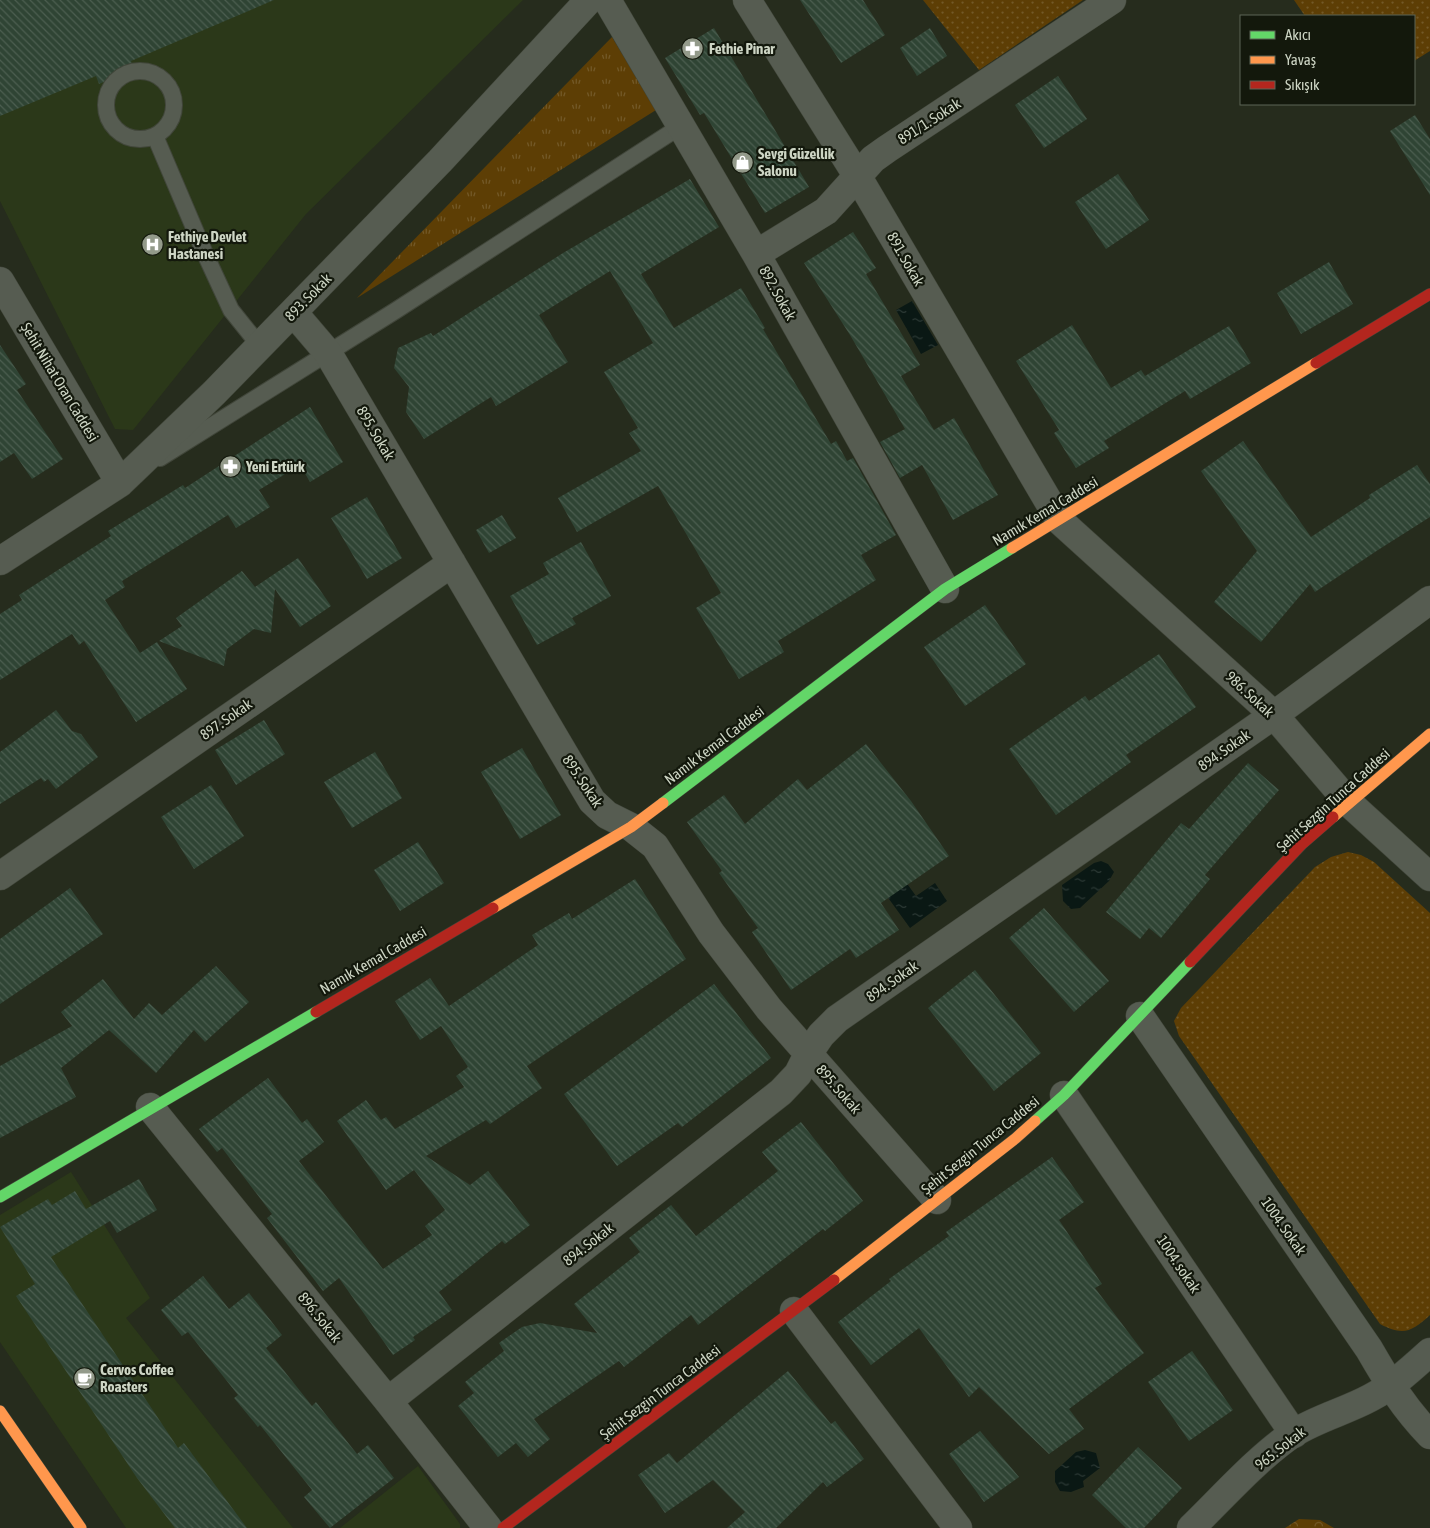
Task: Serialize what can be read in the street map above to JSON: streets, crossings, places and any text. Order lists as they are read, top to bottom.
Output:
{
  "streets": {
    "street": [
      "891/1. Sokak",
      "891. Sokak",
      "892. Sokak",
      "893. Sokak",
      "Şehit Nihat Oran Caddesi",
      "895. Sokak",
      "Namık Kemal Caddesi",
      "986. Sokak",
      "897. Sokak",
      "894. Sokak",
      "Şehit Sezgin Tunca Caddesi",
      "1004. Sokak",
      "1004. sokak",
      "896. Sokak",
      "965. Sokak"
    ]
  },
  "crossings": [
    ["891/1. Sokak", "891. Sokak"],
    ["891/1. Sokak", "892. Sokak"],
    ["891. Sokak", "Namık Kemal Caddesi"],
    ["891. Sokak", "986. Sokak"],
    ["892. Sokak", "Namık Kemal Caddesi"],
    ["893. Sokak", "Şehit Nihat Oran Caddesi"],
    ["893. Sokak", "895. Sokak"],
    ["895. Sokak", "Namık Kemal Caddesi"],
    ["895. Sokak", "897. Sokak"],
    ["895. Sokak", "894. Sokak"],
    ["895. Sokak", "Şehit Sezgin Tunca Caddesi"],
    ["Namık Kemal Caddesi", "986. Sokak"],
    ["Namık Kemal Caddesi", "896. Sokak"],
    ["986. Sokak", "894. Sokak"],
    ["986. Sokak", "Şehit Sezgin Tunca Caddesi"],
    ["894. Sokak", "896. Sokak"],
    ["Şehit Sezgin Tunca Caddesi", "1004. Sokak"],
    ["Şehit Sezgin Tunca Caddesi", "1004. sokak"],
    ["1004. Sokak", "965. Sokak"],
    ["1004. sokak", "965. Sokak"]
  ],
  "places": {
    "pharmacy": ["Fethie Pinar", "Yeni Ertürk"],
    "shop": ["Sevgi Güzellik Salonu"],
    "hospital": ["Fethiye Devlet Hastanesi"],
    "cafe": ["Cervos Coffee Roasters"]
  },
  "legend": ["Akıcı", "Yavaş", "Sıkışık"]
}
